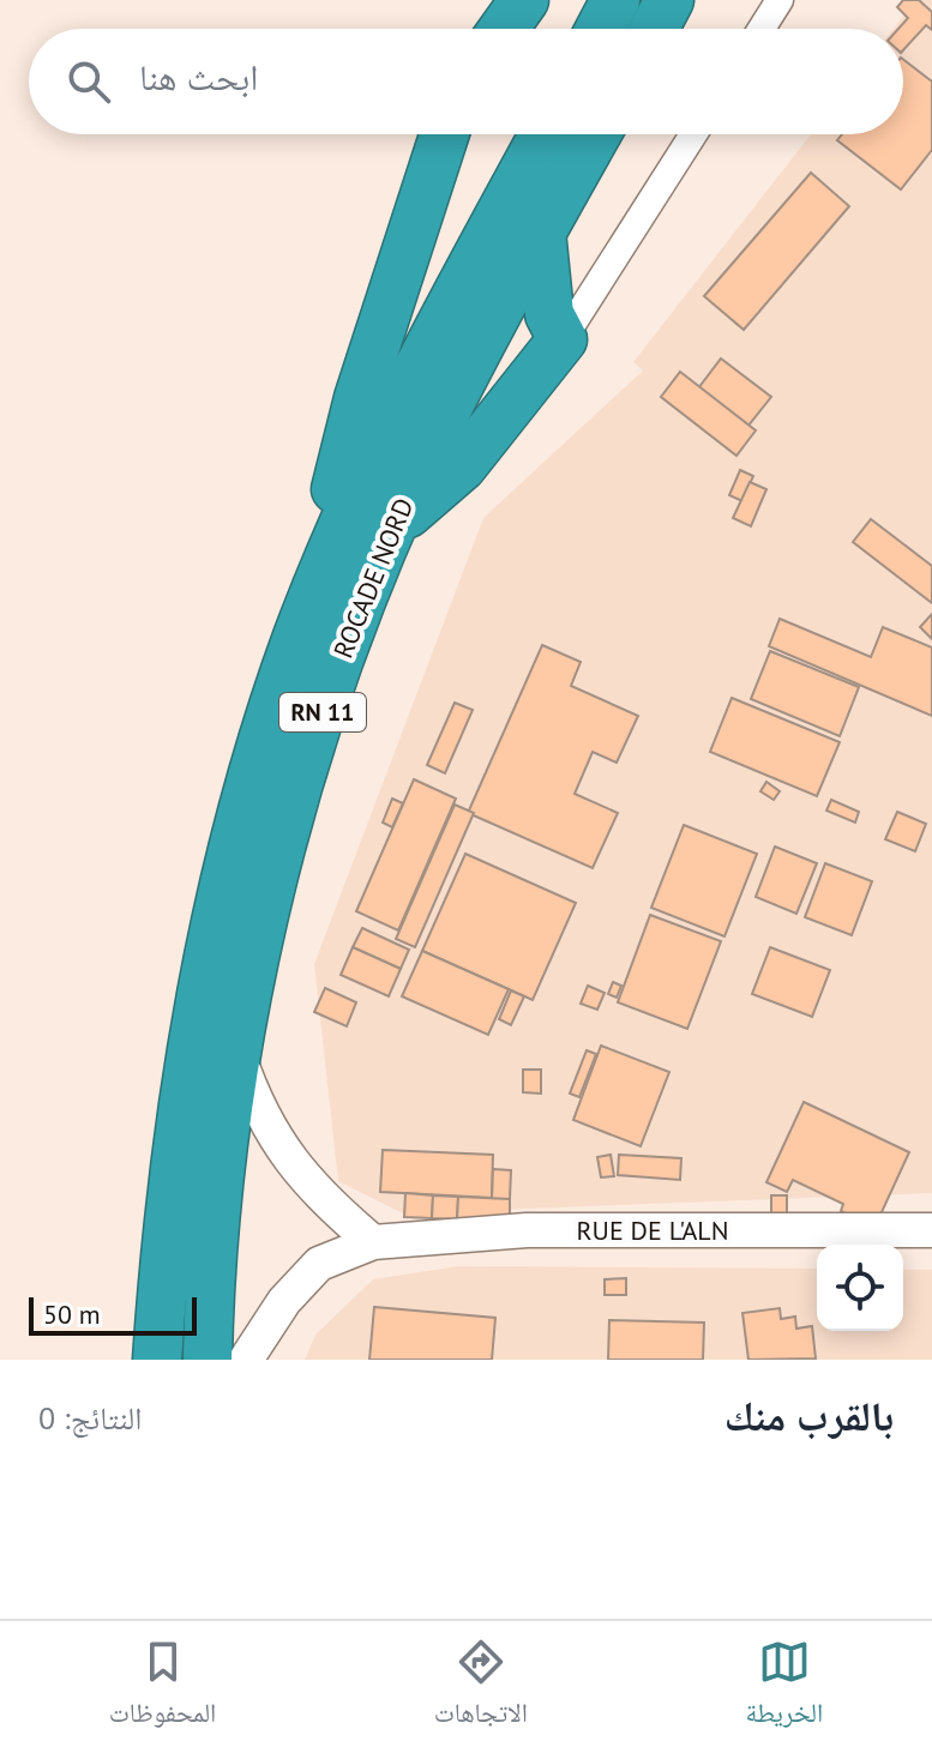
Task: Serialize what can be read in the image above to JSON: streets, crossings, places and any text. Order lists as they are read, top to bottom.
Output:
{
  "streets": {
    "highway": ["ROCADE NORD", "RN 11"],
    "street": ["RUE DE L'ALN"]
  },
  "scale_bar": "50 m",
  "page": {
    "search": "ابحث هنا",
    "scale": "50 m",
    "heading": ["بالقرب منك", "النتائج: 0"],
    "nav": ["الخريطة", "الاتجاهات", "المحفوظات"]
  }
}
